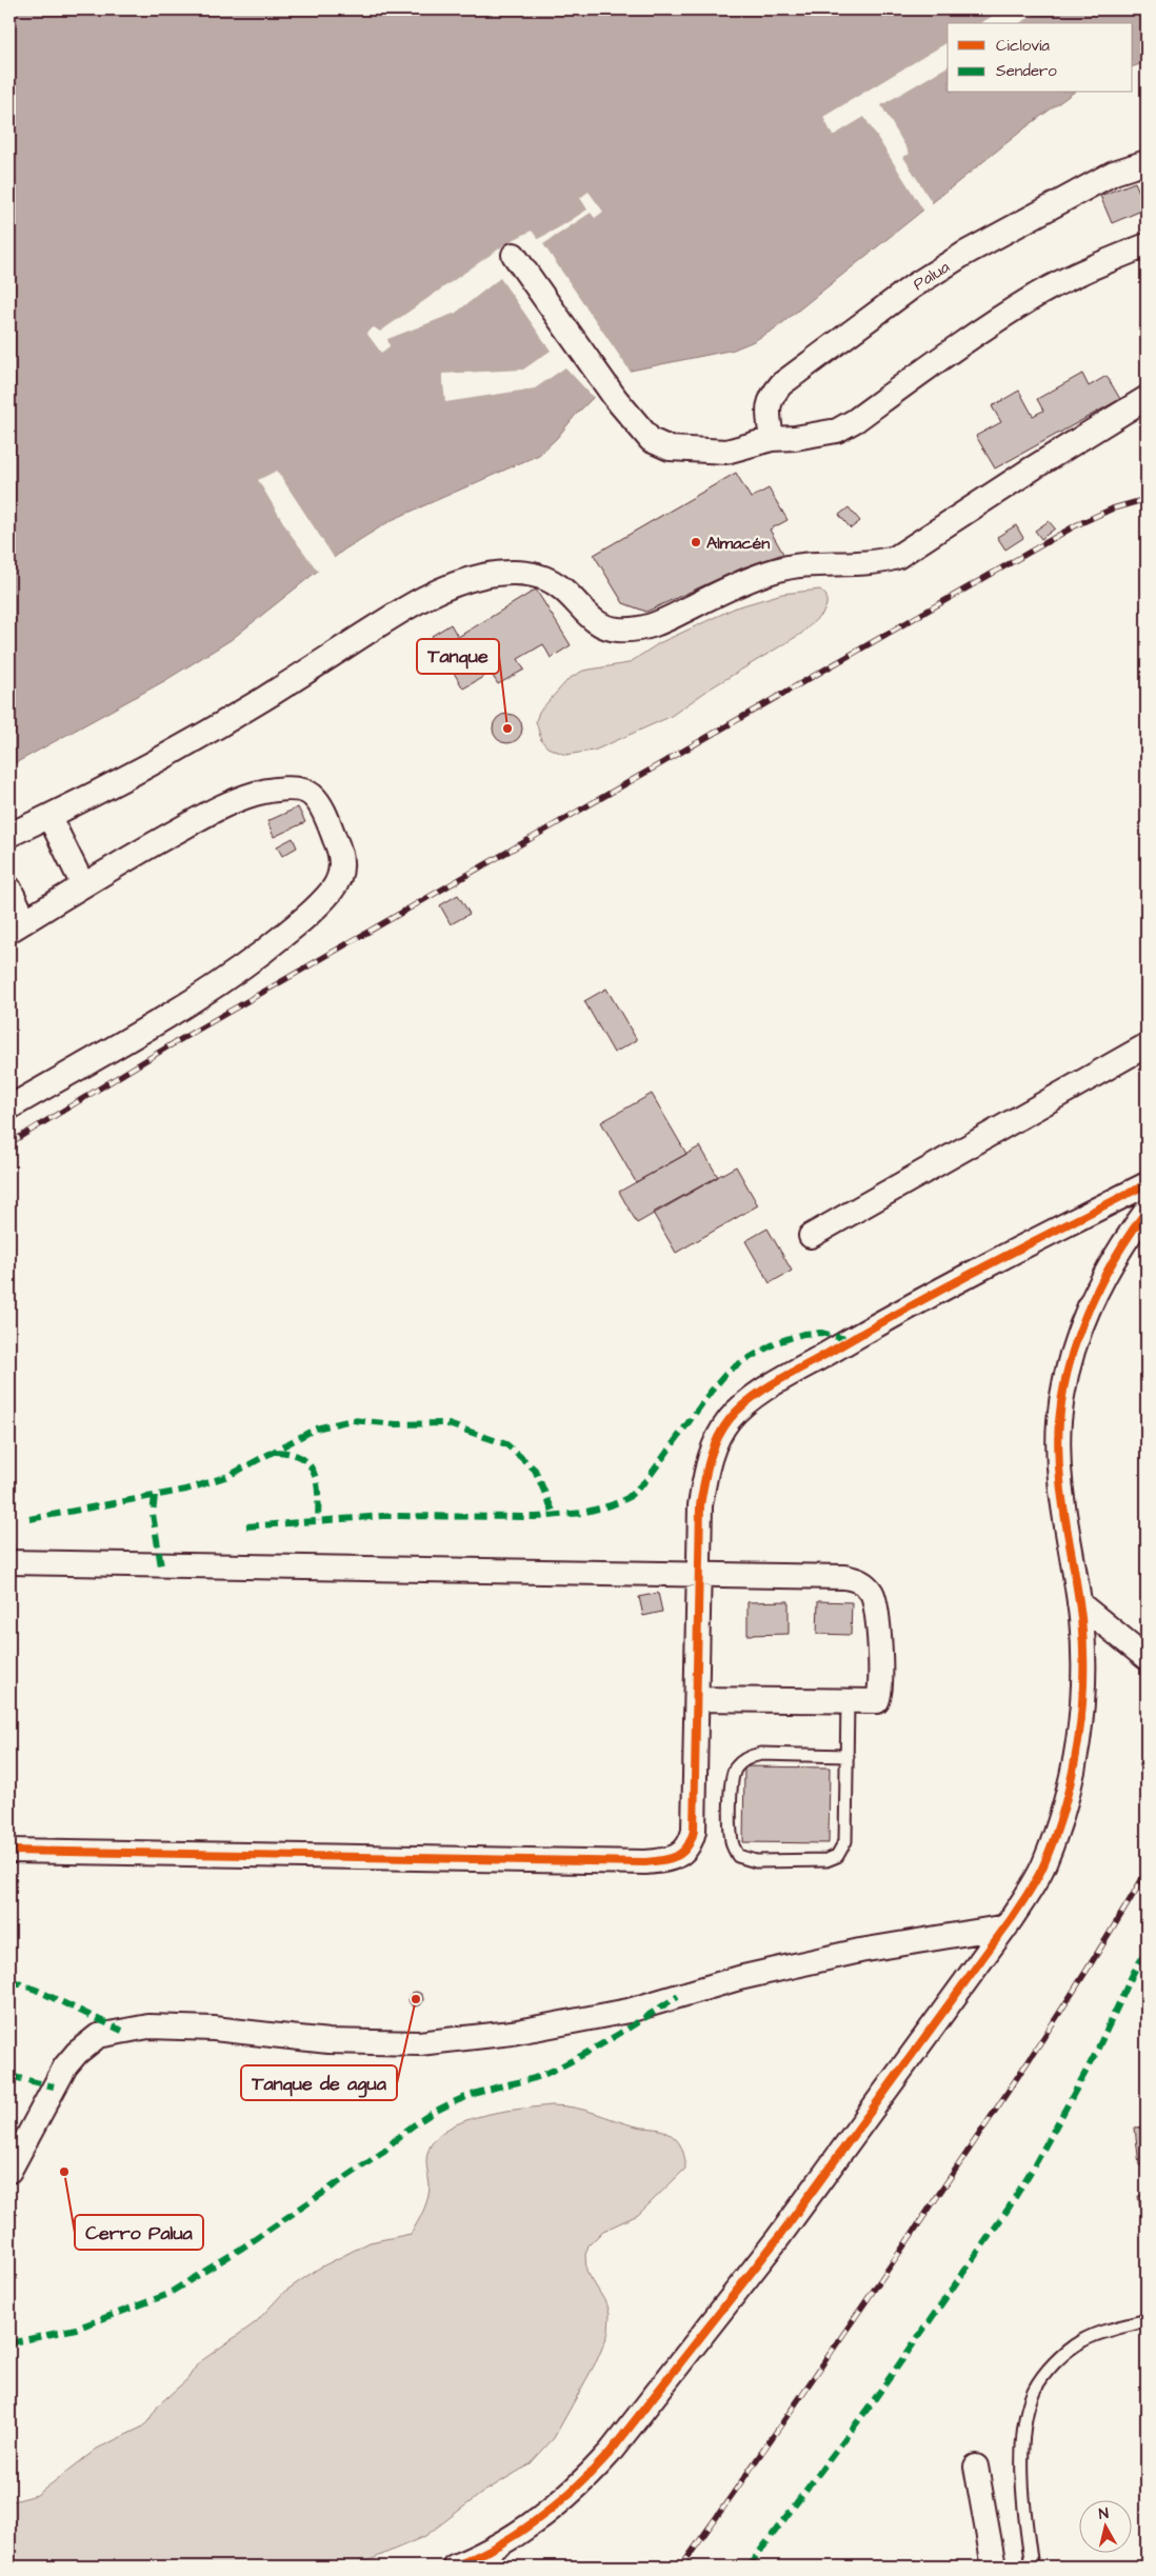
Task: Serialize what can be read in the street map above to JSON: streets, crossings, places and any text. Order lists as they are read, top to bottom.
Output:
{
  "streets": {
    "street": ["Palua"]
  },
  "places": [
    "Almacén",
    "Tanque",
    "Tanque de agua",
    "Cerro Palua"
  ],
  "legend": ["Ciclovía", "Sendero"],
  "north": "top"
}
